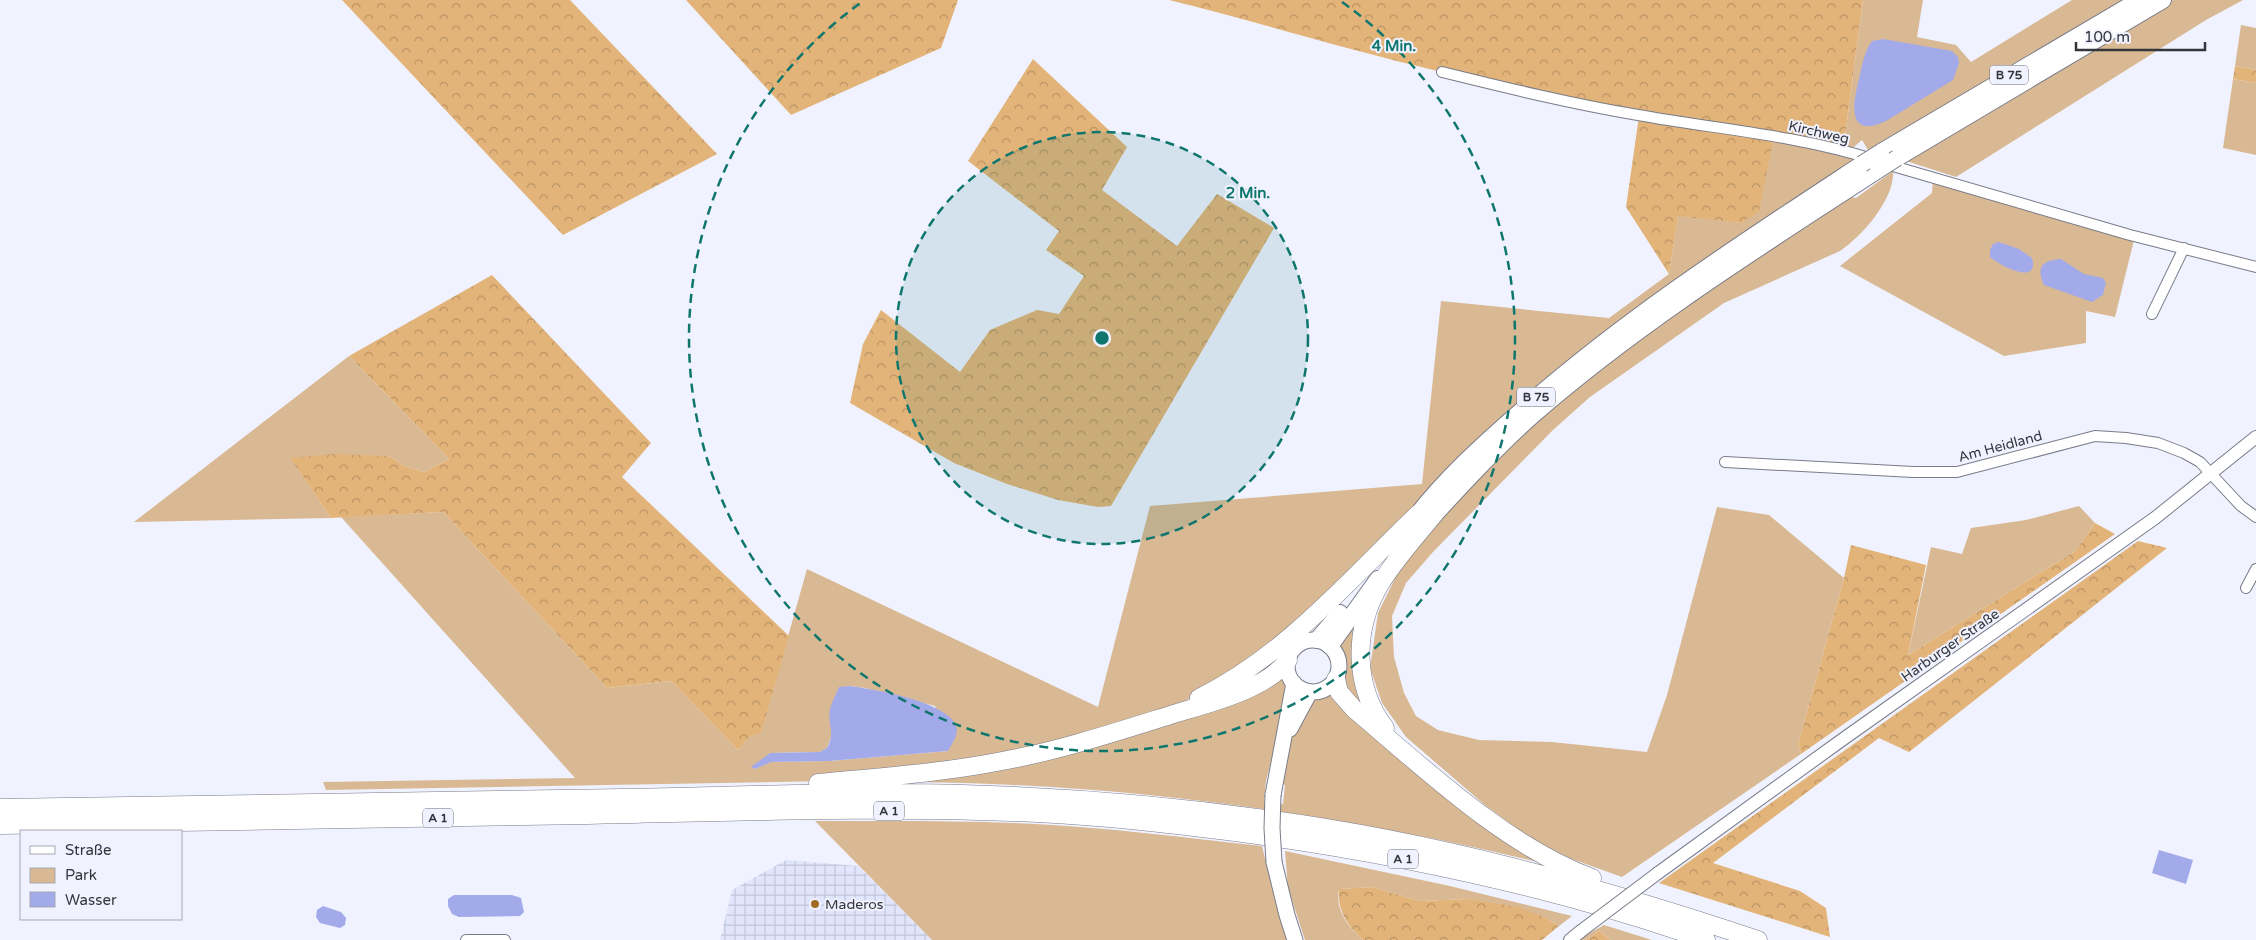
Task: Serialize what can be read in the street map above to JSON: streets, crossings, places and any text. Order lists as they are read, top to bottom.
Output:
{
  "streets": {
    "highway": ["B 75", "A 1"],
    "street": ["Kirchweg", "Am Heidland", "Harburger Straße"]
  },
  "crossings": [
    ["Am Heidland", "Harburger Straße"]
  ],
  "places": ["Maderos"],
  "legend": ["Straße", "Park", "Wasser"],
  "scale_bar": "100 m",
  "rings": ["4 Min.", "2 Min."]
}
